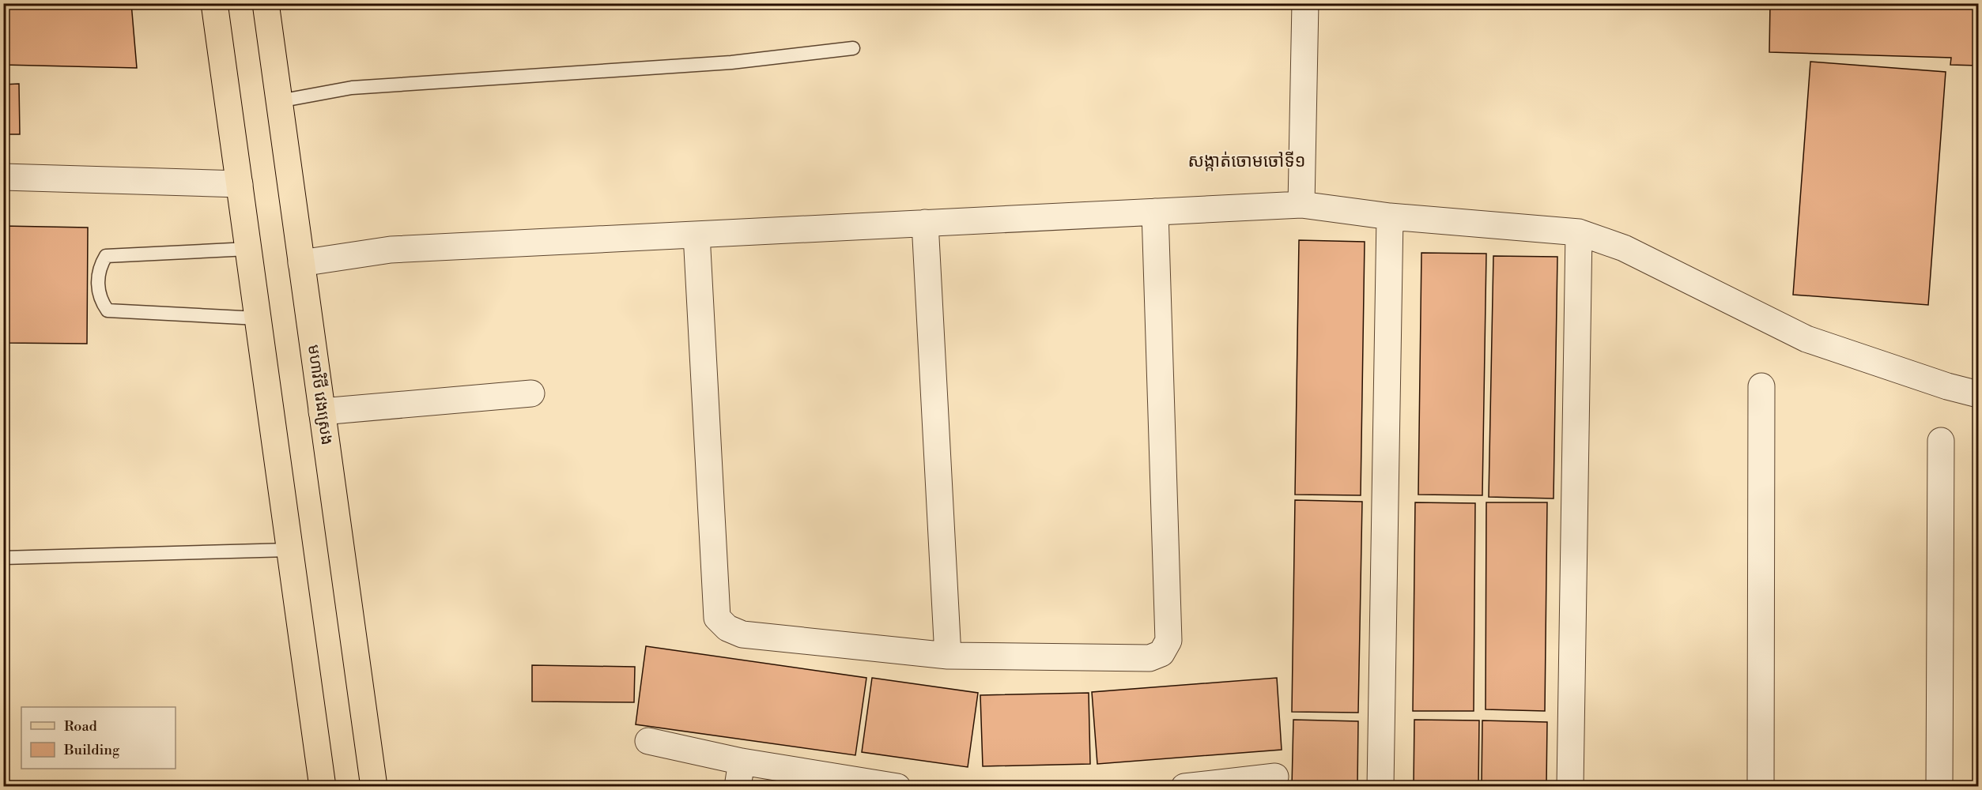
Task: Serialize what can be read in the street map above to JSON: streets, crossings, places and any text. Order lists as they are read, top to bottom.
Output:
{
  "streets": {
    "main road": ["មហាវិថី វេងស្រេង"]
  },
  "districts": ["សង្កាត់ចោមចៅទី១"],
  "legend": ["Road", "Building"]
}
